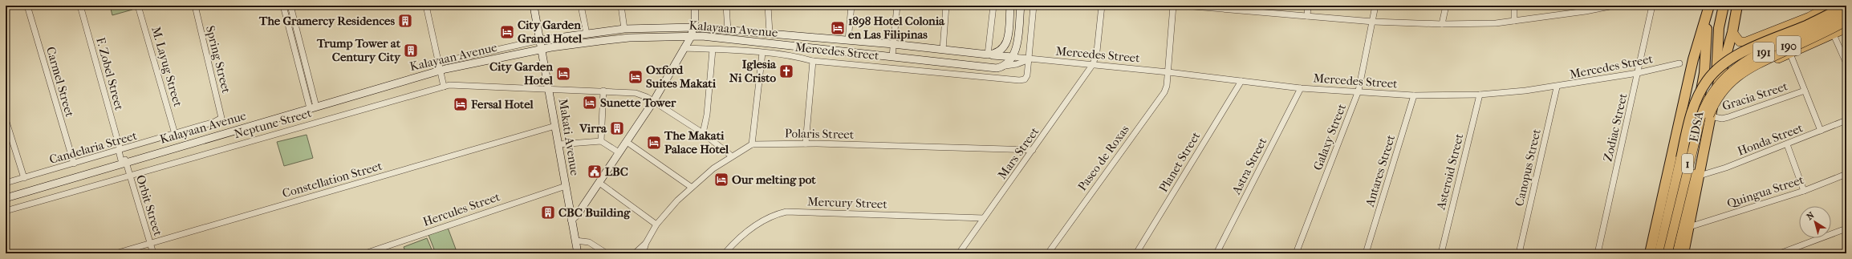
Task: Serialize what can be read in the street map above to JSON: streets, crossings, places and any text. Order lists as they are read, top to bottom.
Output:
{
  "streets": {
    "highway": ["EDSA", "1"],
    "main road": [
      "Kalayaan Avenue",
      "190",
      "191",
      "Makati Avenue"
    ],
    "street": [
      "Mercedes Street",
      "Spring Street",
      "M. Layug Street",
      "F. Zobel Street",
      "Carmel Street",
      "Gracia Street",
      "Neptune Street",
      "Zodiac Street",
      "Polaris Street",
      "Galaxy Street",
      "Honda Street",
      "Candelaria Street",
      "Mars Street",
      "Paseo de Roxas",
      "Planet Street",
      "Astra Street",
      "Canopus Street",
      "Antares Street",
      "Asteroid Street",
      "Constellation Street",
      "Quingua Street",
      "Mercury Street",
      "Orbit Street",
      "Hercules Street"
    ]
  },
  "crossings": [
    ["Kalayaan Avenue", "Mercedes Street"],
    ["Kalayaan Avenue", "F. Zobel Street"],
    ["Kalayaan Avenue", "Makati Avenue"],
    ["Kalayaan Avenue", "Orbit Street"],
    ["190", "191"],
    ["Mercedes Street", "Zodiac Street"],
    ["Mercedes Street", "Galaxy Street"],
    ["Mercedes Street", "Mars Street"],
    ["Mercedes Street", "Paseo de Roxas"],
    ["Mercedes Street", "Planet Street"],
    ["Mercedes Street", "Astra Street"],
    ["Mercedes Street", "Canopus Street"],
    ["Mercedes Street", "Antares Street"],
    ["Mercedes Street", "Asteroid Street"],
    ["191", "EDSA"],
    ["Spring Street", "Candelaria Street"],
    ["M. Layug Street", "Candelaria Street"],
    ["F. Zobel Street", "Candelaria Street"],
    ["F. Zobel Street", "Orbit Street"],
    ["Carmel Street", "Candelaria Street"],
    ["Gracia Street", "EDSA"],
    ["Neptune Street", "Polaris Street"],
    ["Neptune Street", "Makati Avenue"],
    ["Neptune Street", "Orbit Street"],
    ["EDSA", "Honda Street"],
    ["EDSA", "1"],
    ["EDSA", "Quingua Street"],
    ["Polaris Street", "Mars Street"],
    ["Makati Avenue", "Constellation Street"],
    ["Makati Avenue", "Hercules Street"],
    ["Mars Street", "Mercury Street"],
    ["Constellation Street", "Orbit Street"]
  ],
  "places": {
    "building": [
      "The Gramercy Residences",
      "Trump Tower at Century City",
      "Virra",
      "CBC Building"
    ],
    "hotel": [
      "1898 Hotel Colonia en Las Filipinas",
      "City Garden Grand Hotel",
      "City Garden Hotel",
      "Oxford Suites Makati",
      "Sunette Tower",
      "Fersal Hotel",
      "The Makati Palace Hotel",
      "Our melting pot"
    ],
    "church": ["Iglesia Ni Cristo"],
    "public building": ["LBC"]
  },
  "north": "top left"
}
